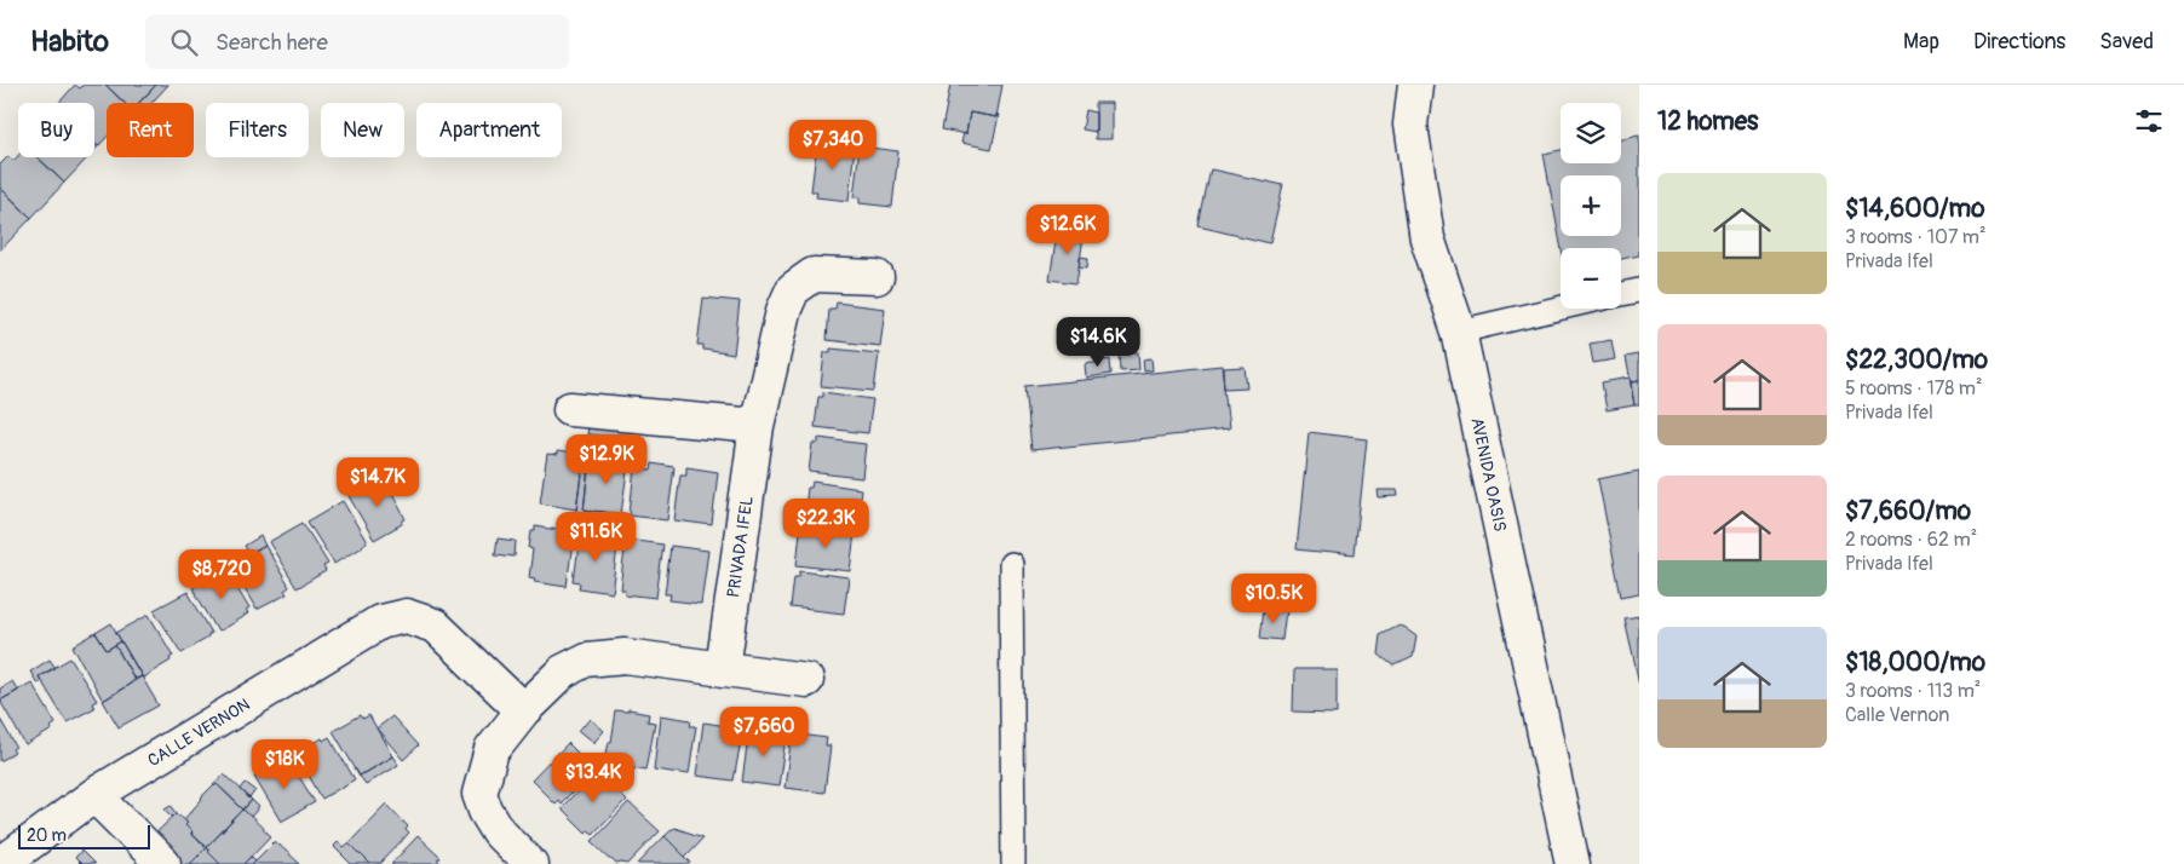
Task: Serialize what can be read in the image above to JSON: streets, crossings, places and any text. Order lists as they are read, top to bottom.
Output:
{
  "streets": {
    "street": ["AVENIDA OASIS", "PRIVADA IFEL", "CALLE VERNON"]
  },
  "scale_bar": "20 m",
  "page": {
    "header": "Habito",
    "search": "Search here",
    "nav": ["Map", "Directions", "Saved"],
    "heading": "12 homes",
    "map_buttons": ["+", "−"],
    "chip": [
      "Buy",
      "Rent",
      "Filters",
      "New",
      "Apartment"
    ],
    "price": [
      "$7,340",
      "$12.6K",
      "$14.6K",
      "$12.9K",
      "$14.7K",
      "$22.3K",
      "$11.6K",
      "$8,720",
      "$10.5K",
      "$7,660",
      "$18K",
      "$13.4K"
    ],
    "list": [
      {
        "name": "$14,600/mo",
        "note": "3 rooms · 107 m² · Privada Ifel"
      },
      {
        "name": "$22,300/mo",
        "note": "5 rooms · 178 m² · Privada Ifel"
      },
      {
        "name": "$7,660/mo",
        "note": "2 rooms · 62 m² · Privada Ifel"
      },
      {
        "name": "$18,000/mo",
        "note": "3 rooms · 113 m² · Calle Vernon"
      }
    ],
    "scale": "20 m"
  }
}
